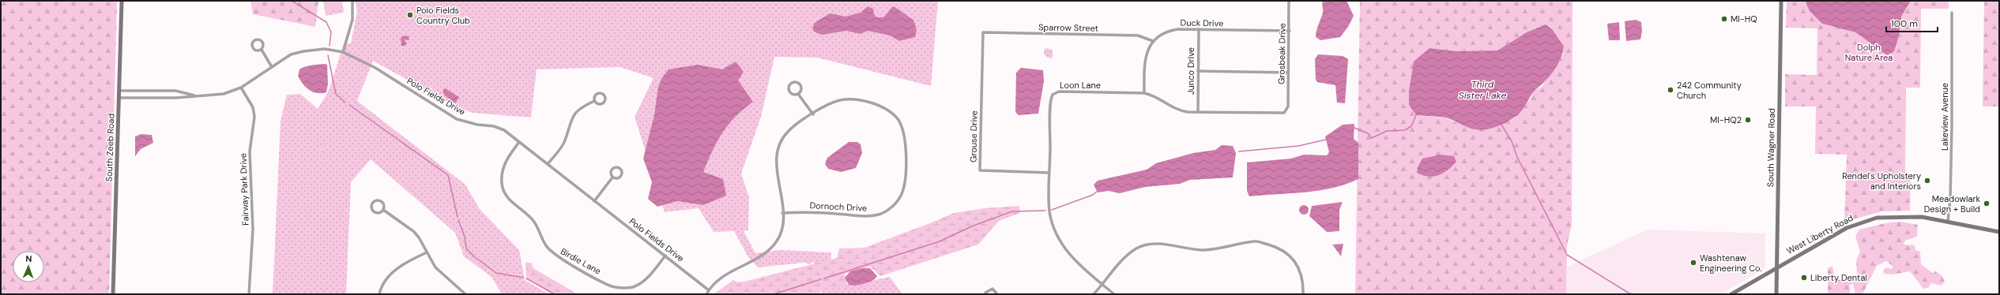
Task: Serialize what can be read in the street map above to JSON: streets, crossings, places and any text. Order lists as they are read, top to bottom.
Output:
{
  "streets": {
    "main road": ["South Zeeb Road", "South Wagner Road", "West Liberty Road"],
    "street": [
      "Duck Drive",
      "Sparrow Street",
      "Grosbeak Drive",
      "Junco Drive",
      "Loon Lane",
      "Polo Fields Drive",
      "Lakeview Avenue",
      "Grouse Drive",
      "Fairway Park Drive",
      "Dornoch Drive",
      "Birdie Lane"
    ]
  },
  "crossings": [
    ["Duck Drive", "Sparrow Street"],
    ["Duck Drive", "Grosbeak Drive"],
    ["Duck Drive", "Junco Drive"],
    ["Sparrow Street", "Grouse Drive"],
    ["Grosbeak Drive", "Loon Lane"],
    ["Junco Drive", "Loon Lane"],
    ["Loon Lane", "Grouse Drive"],
    ["Polo Fields Drive", "South Zeeb Road"],
    ["Polo Fields Drive", "Fairway Park Drive"],
    ["Polo Fields Drive", "Dornoch Drive"],
    ["Polo Fields Drive", "Birdie Lane"],
    ["Lakeview Avenue", "West Liberty Road"],
    ["South Wagner Road", "West Liberty Road"]
  ],
  "water": ["Third Sister Lake"],
  "parks": ["Dolph Nature Area"],
  "places": [
    "Polo Fields Country Club",
    "MI-HQ",
    "242 Community Church",
    "MI-HQ2",
    "Rendel's Upholstery and Interiors",
    "Meadowlark Design + Build",
    "Washtenaw Engineering Co.",
    "Liberty Dental"
  ],
  "scale_bar": "100 m",
  "north": "top"
}
